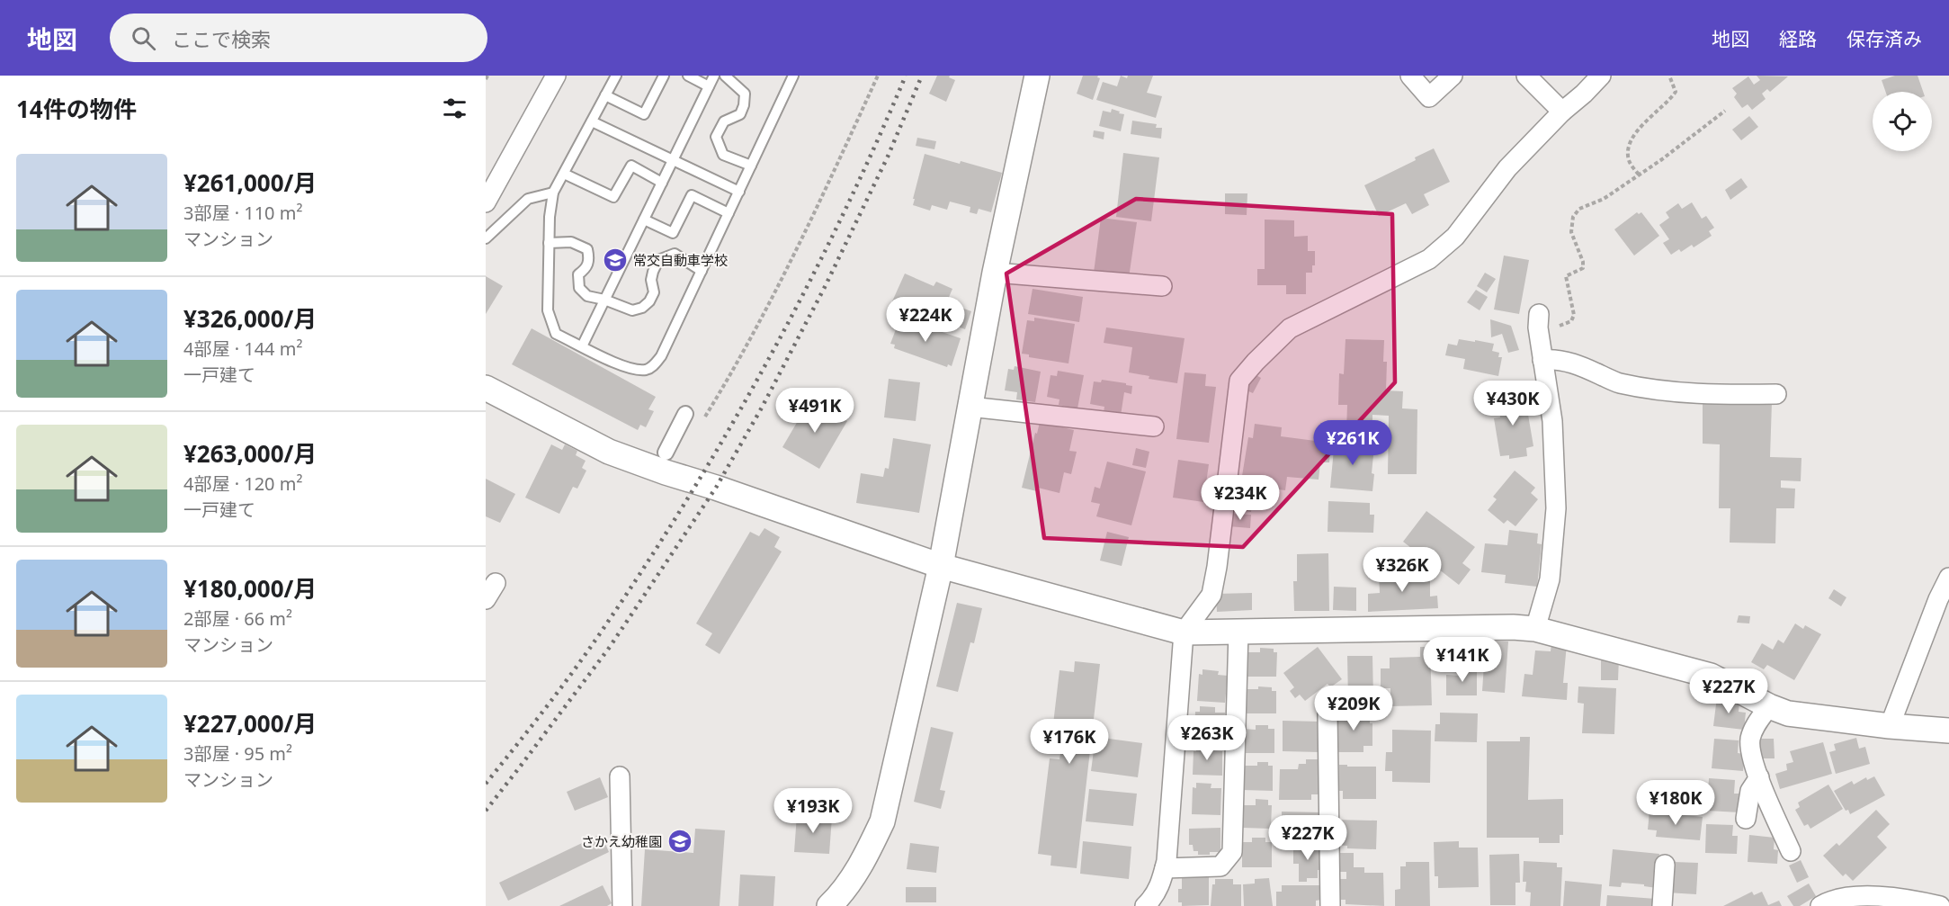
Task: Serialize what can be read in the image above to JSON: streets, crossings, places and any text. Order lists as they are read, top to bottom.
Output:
{
  "places": {
    "school or university": ["常交自動車学校", "さかえ幼稚園"]
  },
  "page": {
    "header": "地図",
    "search": "ここで検索",
    "nav": ["地図", "経路", "保存済み"],
    "heading": "14件の物件",
    "list": [
      {
        "name": "¥261,000/月",
        "note": "3部屋 · 110 m² · マンション"
      },
      {
        "name": "¥326,000/月",
        "note": "4部屋 · 144 m² · 一戸建て"
      },
      {
        "name": "¥263,000/月",
        "note": "4部屋 · 120 m² · 一戸建て"
      },
      {
        "name": "¥180,000/月",
        "note": "2部屋 · 66 m² · マンション"
      },
      {
        "name": "¥227,000/月",
        "note": "3部屋 · 95 m² · マンション"
      }
    ],
    "price": [
      "¥224K",
      "¥430K",
      "¥491K",
      "¥261K",
      "¥234K",
      "¥326K",
      "¥141K",
      "¥227K",
      "¥209K",
      "¥263K",
      "¥176K",
      "¥180K",
      "¥193K",
      "¥227K"
    ]
  }
}
